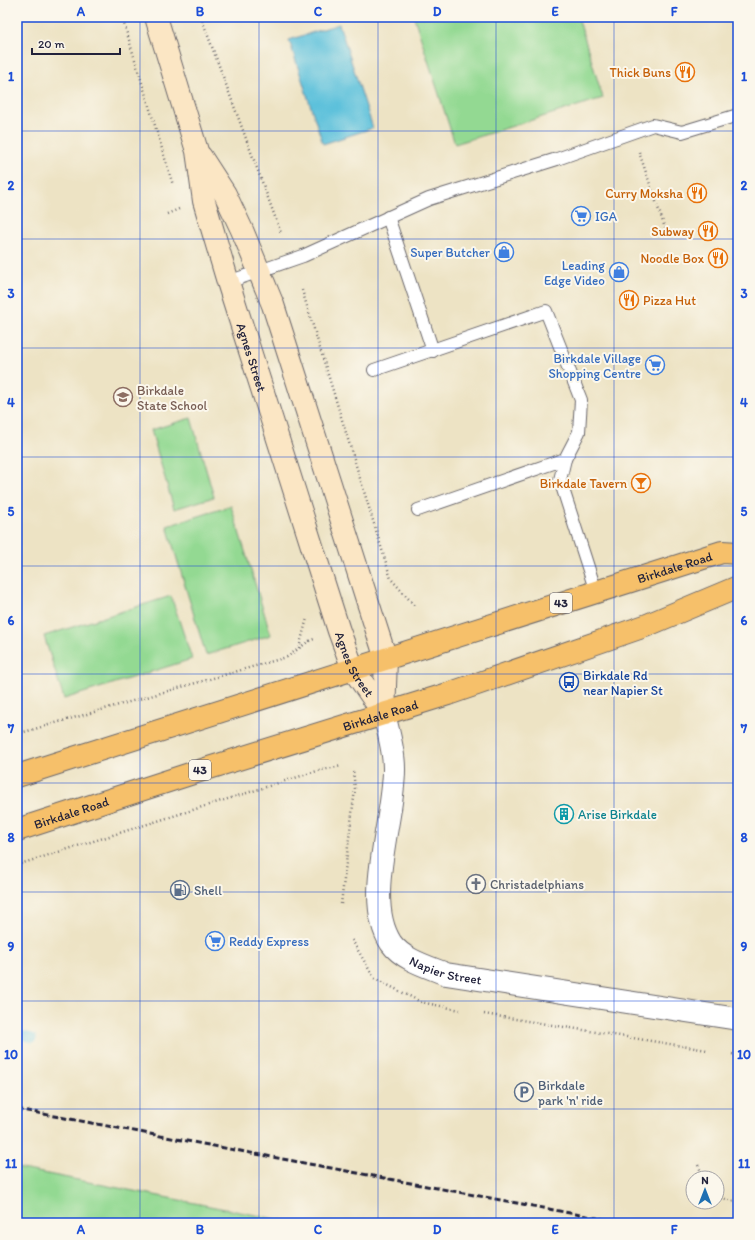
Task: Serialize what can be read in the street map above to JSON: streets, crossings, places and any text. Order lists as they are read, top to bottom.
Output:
{
  "streets": {
    "main road": ["Birkdale Road", "43"],
    "street": ["Agnes Street", "Napier Street"]
  },
  "crossings": [
    ["Agnes Street", "Birkdale Road"],
    ["Agnes Street", "Napier Street"],
    ["Birkdale Road", "Napier Street"]
  ],
  "places": {
    "restaurant": [
      "Thick Buns",
      "Curry Moksha",
      "Subway",
      "Noodle Box",
      "Pizza Hut"
    ],
    "supermarket": ["IGA", "Birkdale Village Shopping Centre", "Reddy Express"],
    "shop": ["Super Butcher", "Leading Edge Video"],
    "school or university": ["Birkdale State School"],
    "bar": ["Birkdale Tavern"],
    "bus stop": ["Birkdale Rd near Napier St"],
    "building": ["Arise Birkdale"],
    "church": ["Christadelphians"],
    "fuel station": ["Shell"],
    "parking": ["Birkdale park 'n' ride"]
  },
  "scale_bar": "20 m",
  "north": "top",
  "grid": {
    "columns": [
      "A",
      "B",
      "C",
      "D",
      "E",
      "F"
    ],
    "rows": [
      "1",
      "2",
      "3",
      "4",
      "5",
      "6",
      "7",
      "8",
      "9",
      "10",
      "11"
    ]
  }
}
